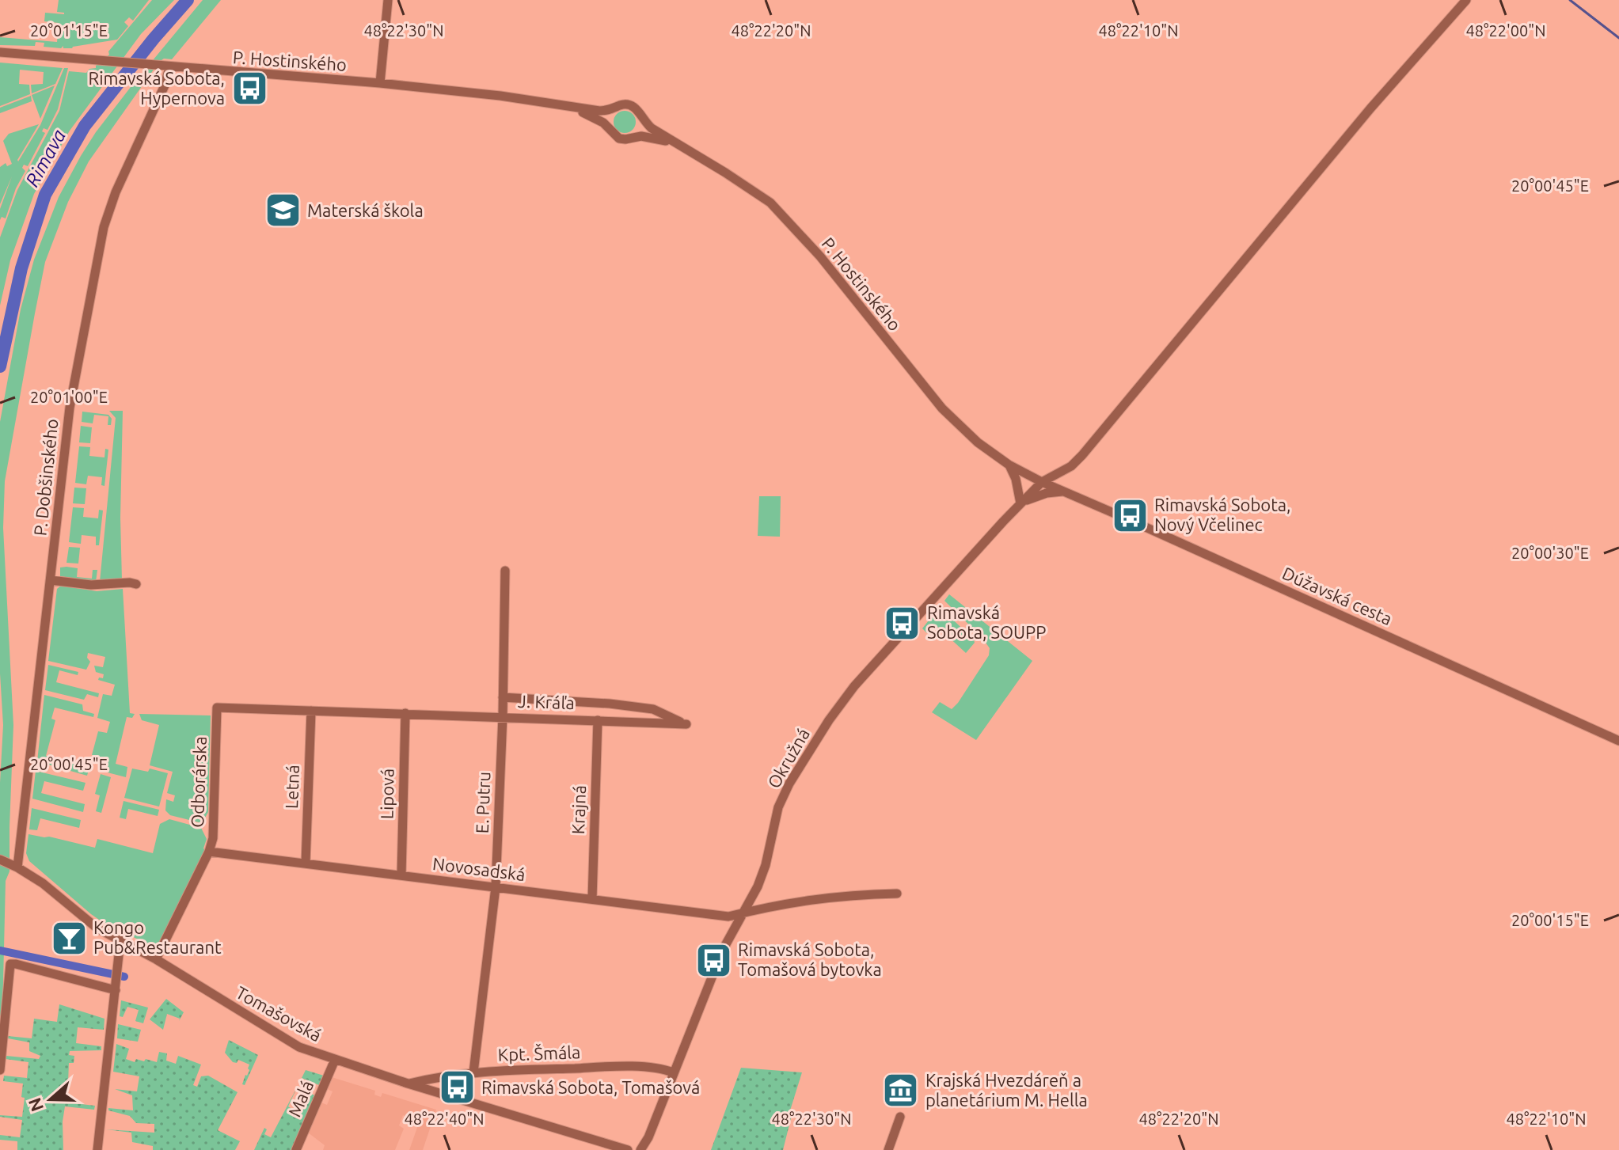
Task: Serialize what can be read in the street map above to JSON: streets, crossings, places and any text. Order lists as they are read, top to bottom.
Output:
{
  "streets": {
    "street": [
      "P. Hostinského",
      "P. Dobšinského",
      "Dúžavská cesta",
      "J. Kráľa",
      "Okružná",
      "Odborárska",
      "Letná",
      "Lipová",
      "E. Putru",
      "Krajná",
      "Novosadská",
      "Tomašovská",
      "Kpt. Šmála",
      "Malá"
    ]
  },
  "crossings": [
    ["P. Hostinského", "P. Dobšinského"],
    ["P. Hostinského", "Dúžavská cesta"],
    ["P. Hostinského", "Okružná"],
    ["P. Dobšinského", "Tomašovská"],
    ["Dúžavská cesta", "Okružná"],
    ["J. Kráľa", "Odborárska"],
    ["J. Kráľa", "Letná"],
    ["J. Kráľa", "Lipová"],
    ["J. Kráľa", "E. Putru"],
    ["J. Kráľa", "Krajná"],
    ["Okružná", "Novosadská"],
    ["Okružná", "Kpt. Šmála"],
    ["Odborárska", "Novosadská"],
    ["Odborárska", "Tomašovská"],
    ["Letná", "Novosadská"],
    ["Lipová", "Novosadská"],
    ["E. Putru", "Novosadská"],
    ["E. Putru", "Kpt. Šmála"],
    ["Krajná", "Novosadská"],
    ["Tomašovská", "Kpt. Šmála"],
    ["Tomašovská", "Malá"]
  ],
  "water": ["Rimava"],
  "places": {
    "bus stop": [
      "Rimavská Sobota, Hypernova",
      "Rimavská Sobota, Nový Včelinec",
      "Rimavská Sobota, SOUPP",
      "Rimavská Sobota, Tomašová bytovka",
      "Rimavská Sobota, Tomašová"
    ],
    "school or university": ["Materská škola"],
    "bar": ["Kongo Pub&Restaurant"],
    "museum": ["Krajská Hvezdáreň a planetárium M. Hella"]
  },
  "north": "left",
  "coordinates": [
    "20°01'15\"E",
    "48°22'30\"N",
    "48°22'20\"N",
    "48°22'10\"N",
    "48°22'00\"N",
    "20°00'45\"E",
    "20°01'00\"E",
    "20°00'30\"E",
    "20°00'15\"E",
    "48°22'40\"N"
  ]
}
